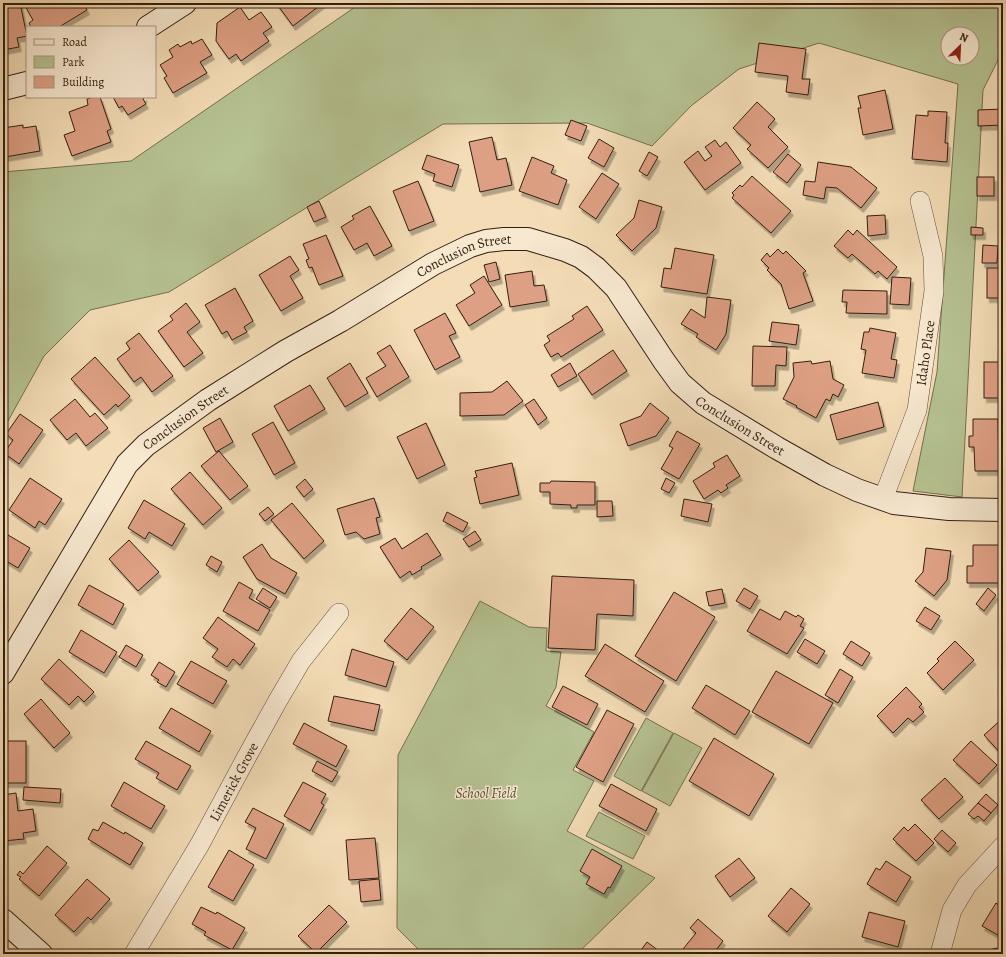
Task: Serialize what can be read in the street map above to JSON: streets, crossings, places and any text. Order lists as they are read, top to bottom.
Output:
{
  "streets": {
    "street": ["Conclusion Street", "Idaho Place", "Limerick Grove"]
  },
  "crossings": [
    ["Conclusion Street", "Idaho Place"]
  ],
  "parks": ["School Field"],
  "legend": ["Road", "Park", "Building"],
  "north": "top right"
}
